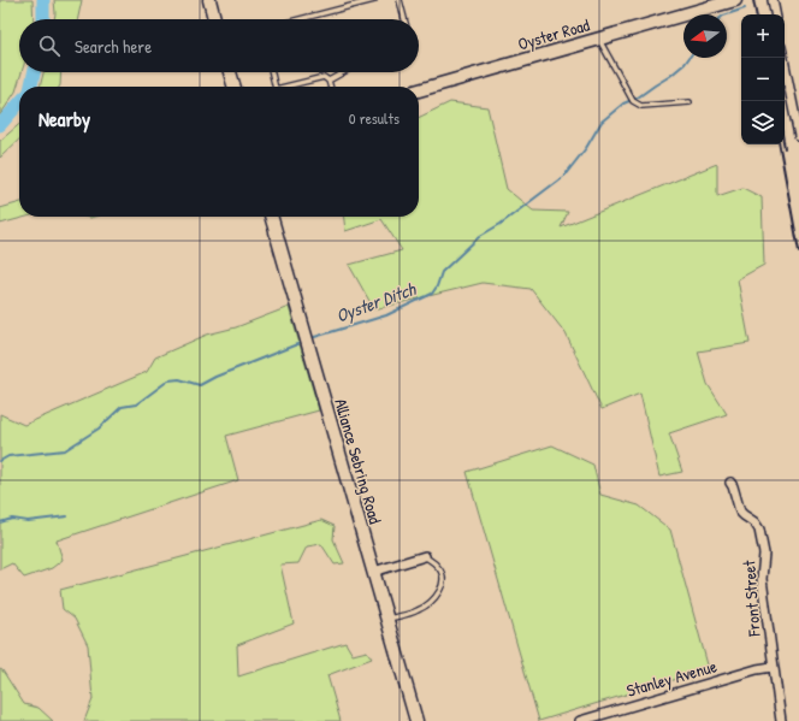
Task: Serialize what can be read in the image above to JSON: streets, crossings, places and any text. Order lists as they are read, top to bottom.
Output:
{
  "streets": {
    "street": [
      "Oyster Road",
      "Alliance Sebring Road",
      "Front Street",
      "Stanley Avenue"
    ]
  },
  "crossings": [
    ["Front Street", "Stanley Avenue"]
  ],
  "water": ["Oyster Ditch"],
  "north": "left",
  "page": {
    "map_buttons": ["+", "−"],
    "search": "Search here",
    "heading": ["Nearby", "0 results"]
  }
}
